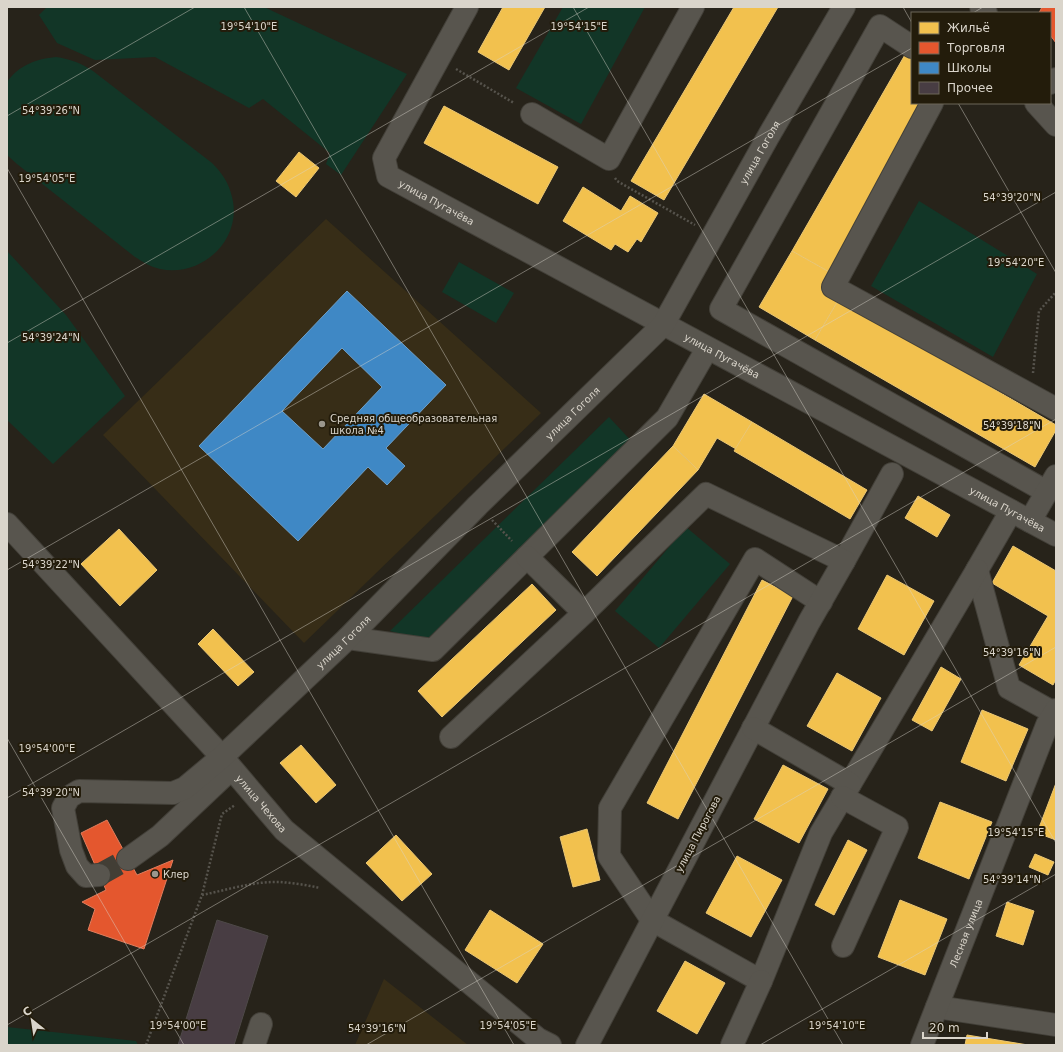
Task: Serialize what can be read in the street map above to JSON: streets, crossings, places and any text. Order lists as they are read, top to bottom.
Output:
{
  "streets": {
    "street": [
      "улица Гоголя",
      "улица Пугачёва",
      "улица Чехова",
      "улица Пирогова",
      "Лесная улица"
    ]
  },
  "crossings": [
    ["улица Гоголя", "улица Пугачёва"],
    ["улица Гоголя", "улица Чехова"]
  ],
  "places": ["Средняя общеобразовательная школа №4", "Клер"],
  "legend": [
    "Жильё",
    "Торговля",
    "Школы",
    "Прочее"
  ],
  "scale_bar": "20 m",
  "north": "top left",
  "coordinates": [
    "19°54'10\"E",
    "19°54'15\"E",
    "54°39'26\"N",
    "19°54'05\"E",
    "54°39'20\"N",
    "19°54'20\"E",
    "54°39'24\"N",
    "54°39'18\"N",
    "54°39'22\"N",
    "54°39'16\"N",
    "19°54'00\"E",
    "54°39'14\"N"
  ]
}
